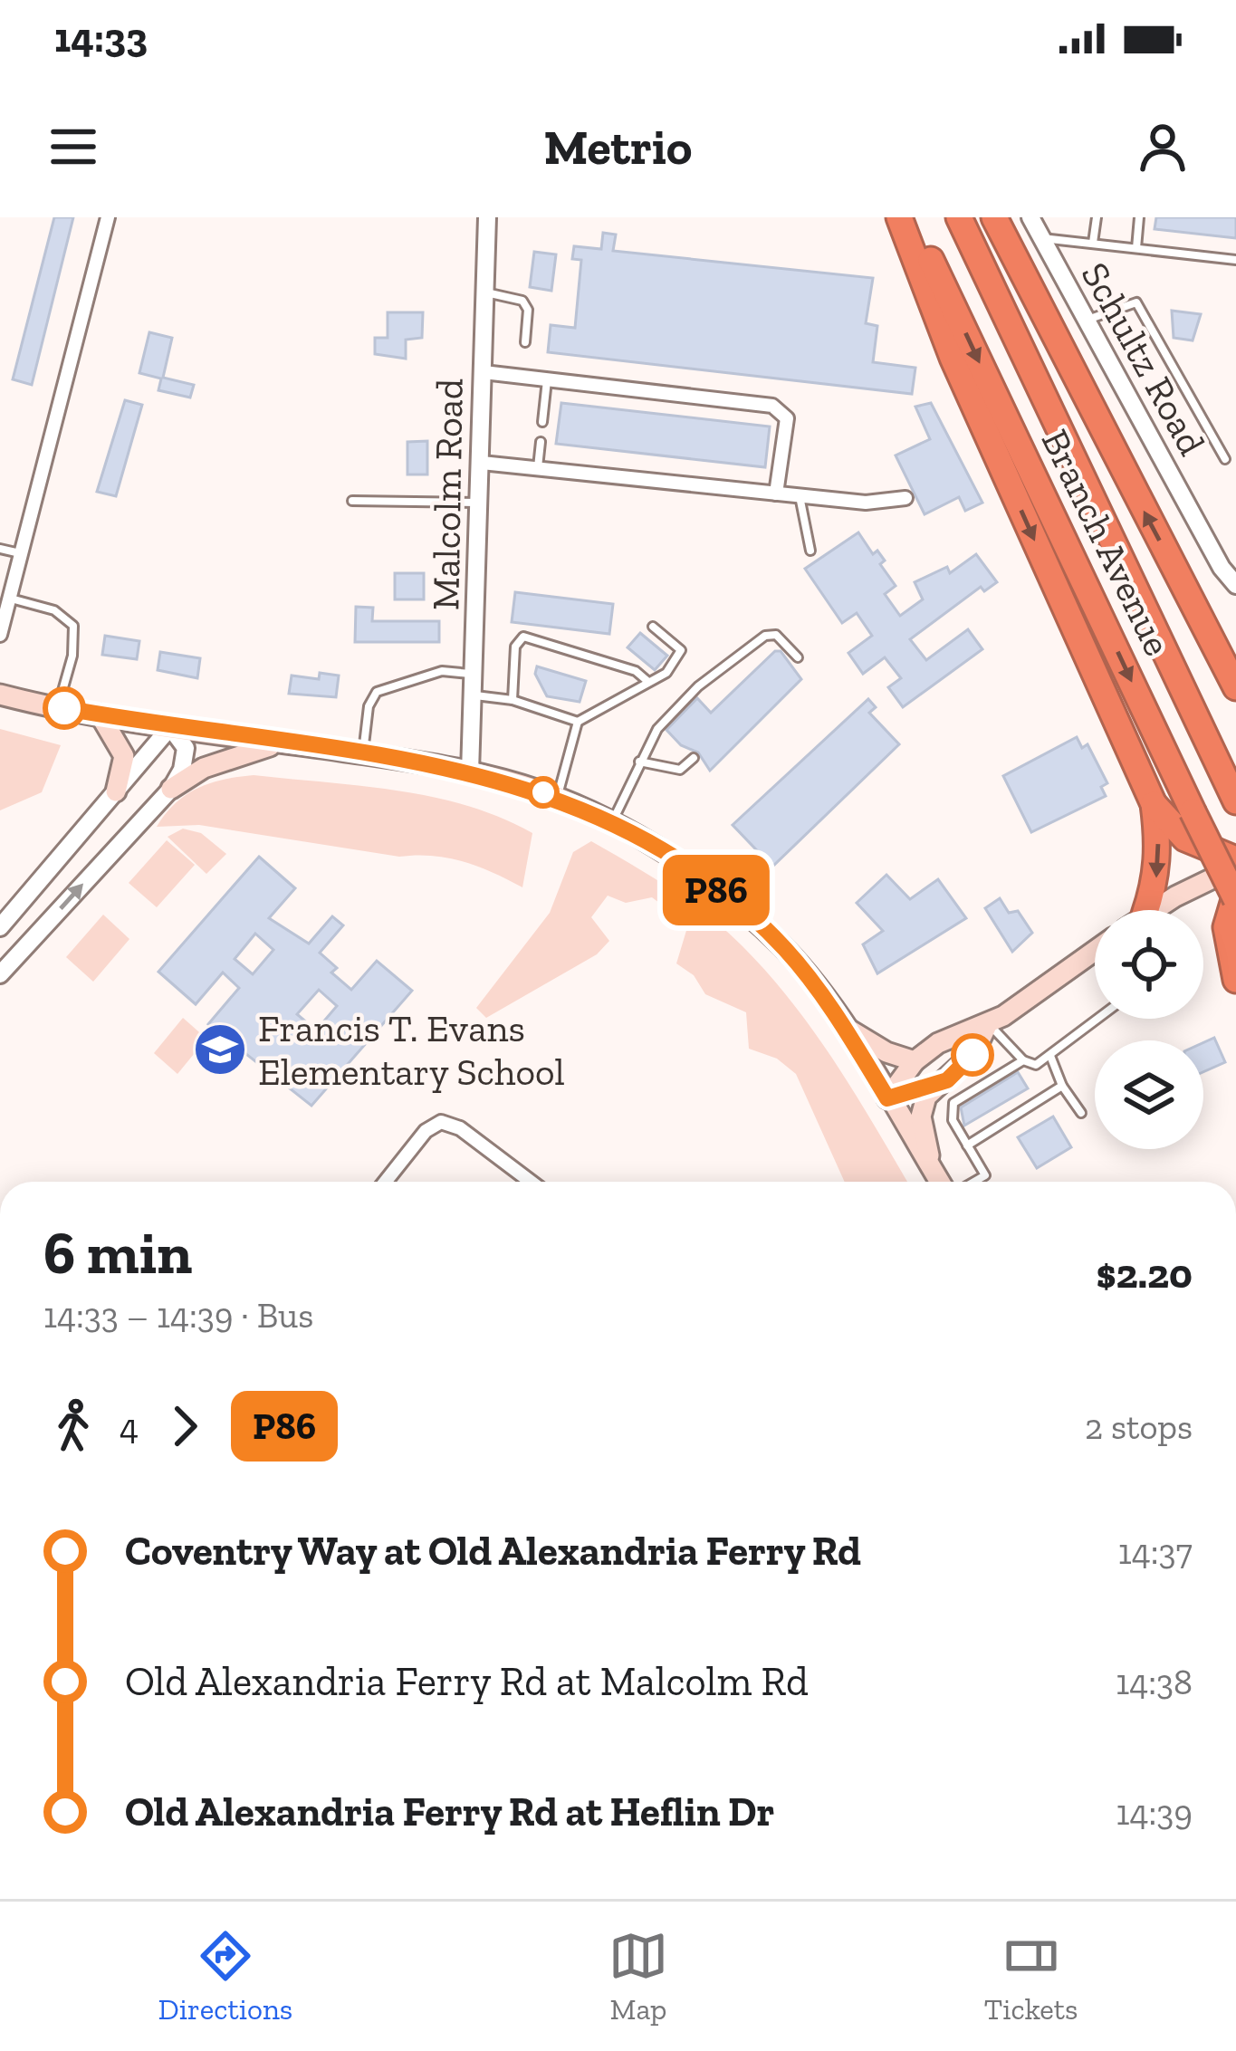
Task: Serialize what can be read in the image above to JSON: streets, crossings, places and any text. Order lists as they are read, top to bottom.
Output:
{
  "streets": {
    "highway": ["Branch Avenue"],
    "street": ["Schultz Road", "Malcolm Road"]
  },
  "places": {
    "school or university": ["Francis T. Evans Elementary School"]
  },
  "lines": ["bus line P86"],
  "page": {
    "status": "14:33",
    "header": "Metrio",
    "on_map": "P86",
    "heading": ["6 min", "14:33 – 14:39 · Bus", "$2.20"],
    "legs": ["4", "P86", "2 stops"],
    "list": [
      {
        "name": "Coventry Way at Old Alexandria Ferry Rd",
        "value": "14:37"
      },
      {
        "name": "Old Alexandria Ferry Rd at Malcolm Rd",
        "value": "14:38"
      },
      {
        "name": "Old Alexandria Ferry Rd at Heflin Dr",
        "value": "14:39"
      }
    ],
    "tabs": ["Directions", "Map", "Tickets"]
  }
}
